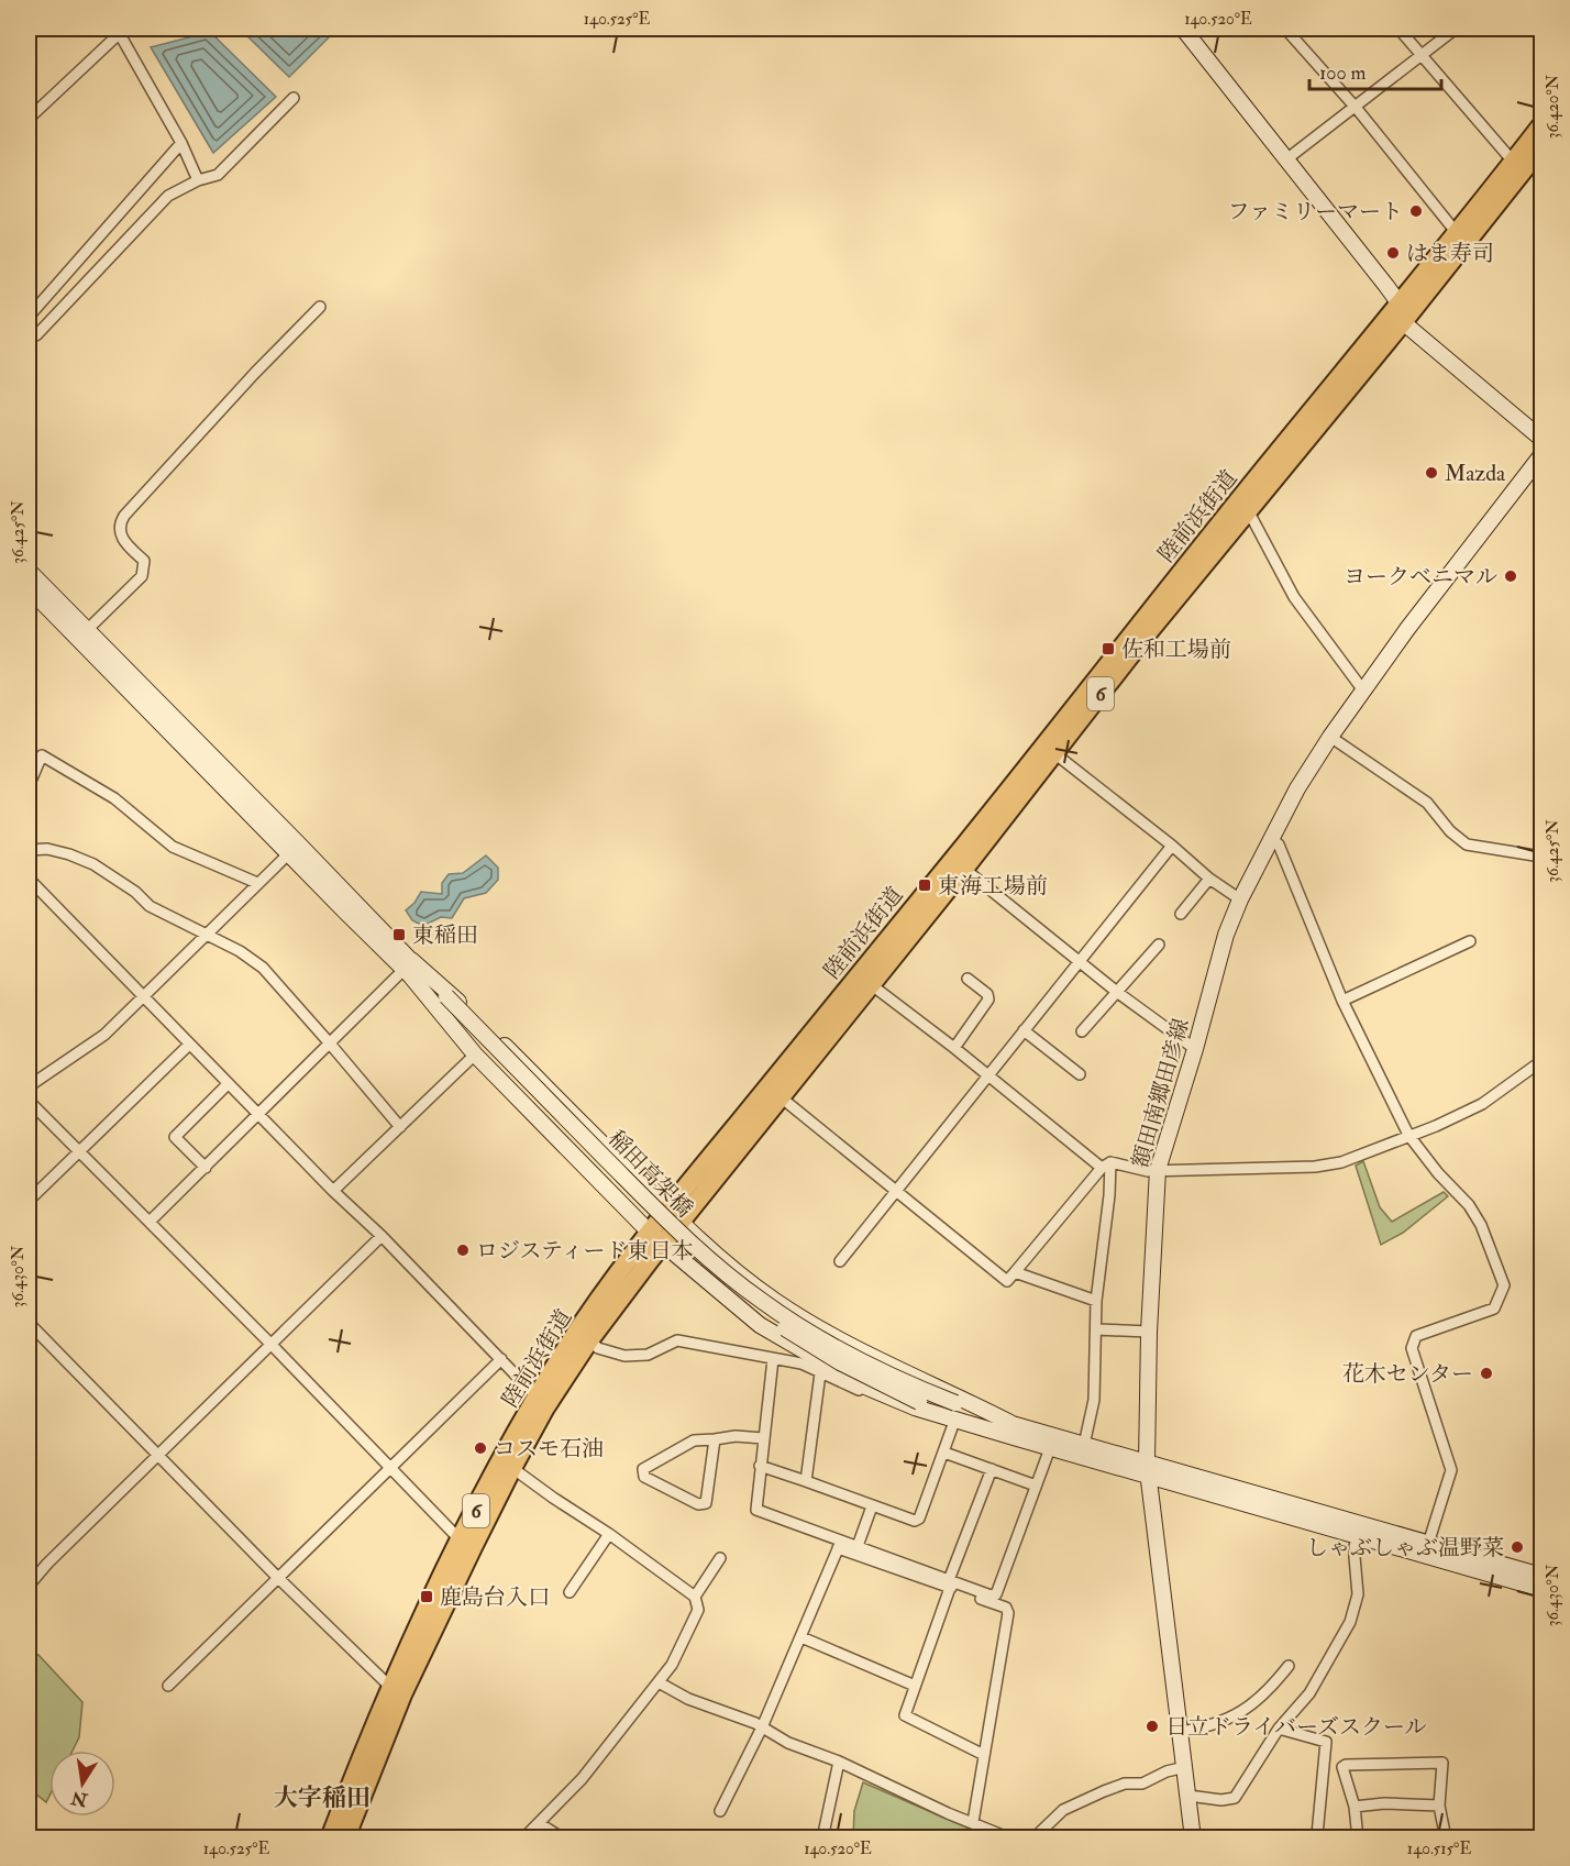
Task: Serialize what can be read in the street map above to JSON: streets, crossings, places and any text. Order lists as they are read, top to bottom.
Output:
{
  "streets": {
    "highway": ["陸前浜街道", "6"],
    "street": ["額田南郷田彦線", "稲田高架橋"]
  },
  "districts": ["大字稲田"],
  "places": {
    "other": [
      "ファミリーマート",
      "はま寿司",
      "Mazda",
      "ヨークベニマル",
      "ロジスティード東日本",
      "花木センター",
      "コスモ石油",
      "しゃぶしゃぶ温野菜",
      "日立ドライバーズスクール"
    ],
    "transit": [
      "佐和工場前",
      "東海工場前",
      "東稲田",
      "鹿島台入口"
    ]
  },
  "scale_bar": "100 m",
  "north": "bottom",
  "coordinates": [
    "140.525°E",
    "140.520°E",
    "36.420°N",
    "36.425°N",
    "36.430°N",
    "140.515°E"
  ]
}
